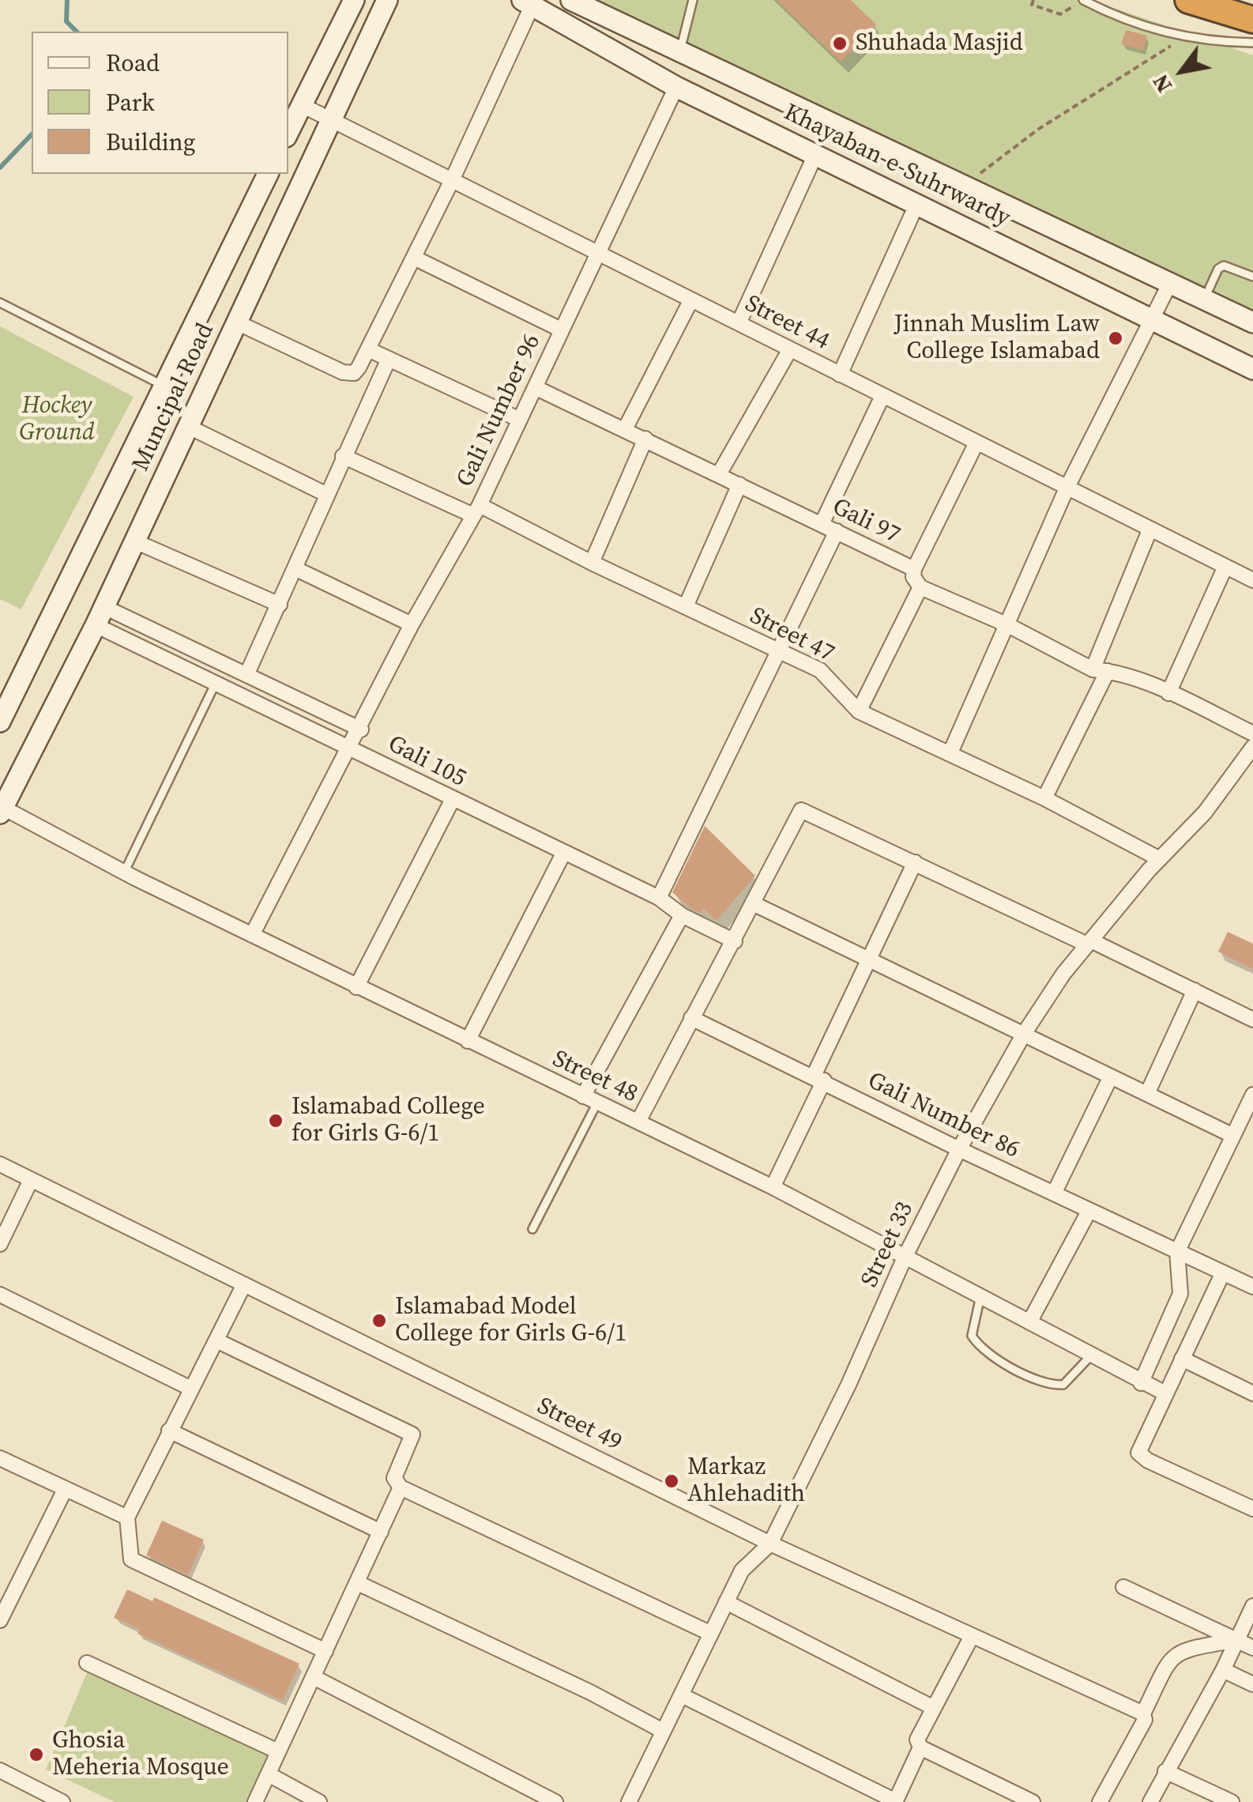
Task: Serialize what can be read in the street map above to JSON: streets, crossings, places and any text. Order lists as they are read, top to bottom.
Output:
{
  "streets": {
    "street": [
      "Khayaban-e-Suhrwardy",
      "Street 44",
      "Muncipal Road",
      "Gali Number 96",
      "Gali 97",
      "Street 47",
      "Gali 105",
      "Street 48",
      "Gali Number 86",
      "Street 33",
      "Street 49"
    ]
  },
  "crossings": [
    ["Khayaban-e-Suhrwardy", "Gali Number 96"],
    ["Street 44", "Muncipal Road"],
    ["Street 44", "Gali Number 96"],
    ["Muncipal Road", "Gali 105"],
    ["Muncipal Road", "Street 48"],
    ["Gali Number 96", "Gali 97"],
    ["Gali Number 96", "Street 47"],
    ["Gali Number 96", "Gali 105"],
    ["Gali Number 96", "Street 48"],
    ["Street 47", "Street 33"],
    ["Street 48", "Street 33"],
    ["Gali Number 86", "Street 33"],
    ["Street 33", "Street 49"]
  ],
  "parks": ["Hockey Ground"],
  "places": [
    "Shuhada Masjid",
    "Jinnah Muslim Law College Islamabad",
    "Islamabad College for Girls G-6/1",
    "Islamabad Model College for Girls G-6/1",
    "Markaz Ahlehadith",
    "Ghosia Meheria Mosque"
  ],
  "legend": ["Road", "Park", "Building"],
  "north": "bottom left"
}
